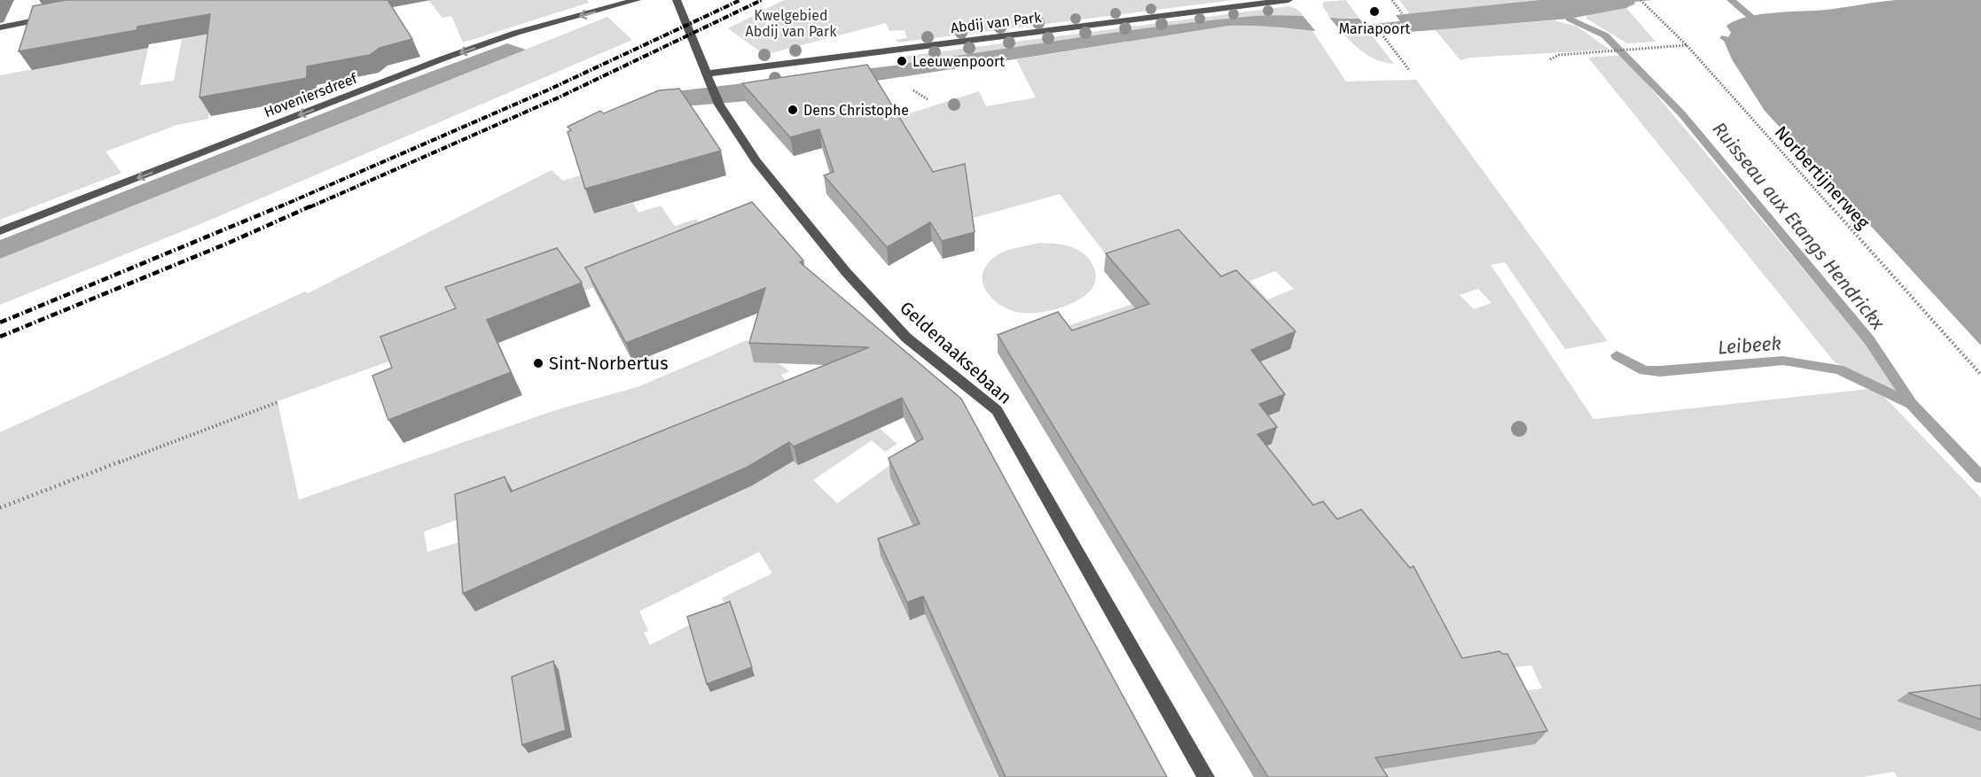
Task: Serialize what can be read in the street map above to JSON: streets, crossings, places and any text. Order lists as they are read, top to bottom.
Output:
{
  "streets": {
    "street": ["Abdij van Park", "Hoveniersdreef", "Geldenaaksebaan"],
    "path": ["Norbertijnerweg"]
  },
  "crossings": [
    ["Abdij van Park", "Geldenaaksebaan"]
  ],
  "one_way": ["Hoveniersdreef"],
  "water": ["Ruisseau aux Etangs Hendrickx", "Leibeek"],
  "parks": ["Kwelgebied Abdij van Park"],
  "places": [
    "Mariapoort",
    "Leeuwenpoort",
    "Dens Christophe",
    "Sint-Norbertus"
  ]
}
